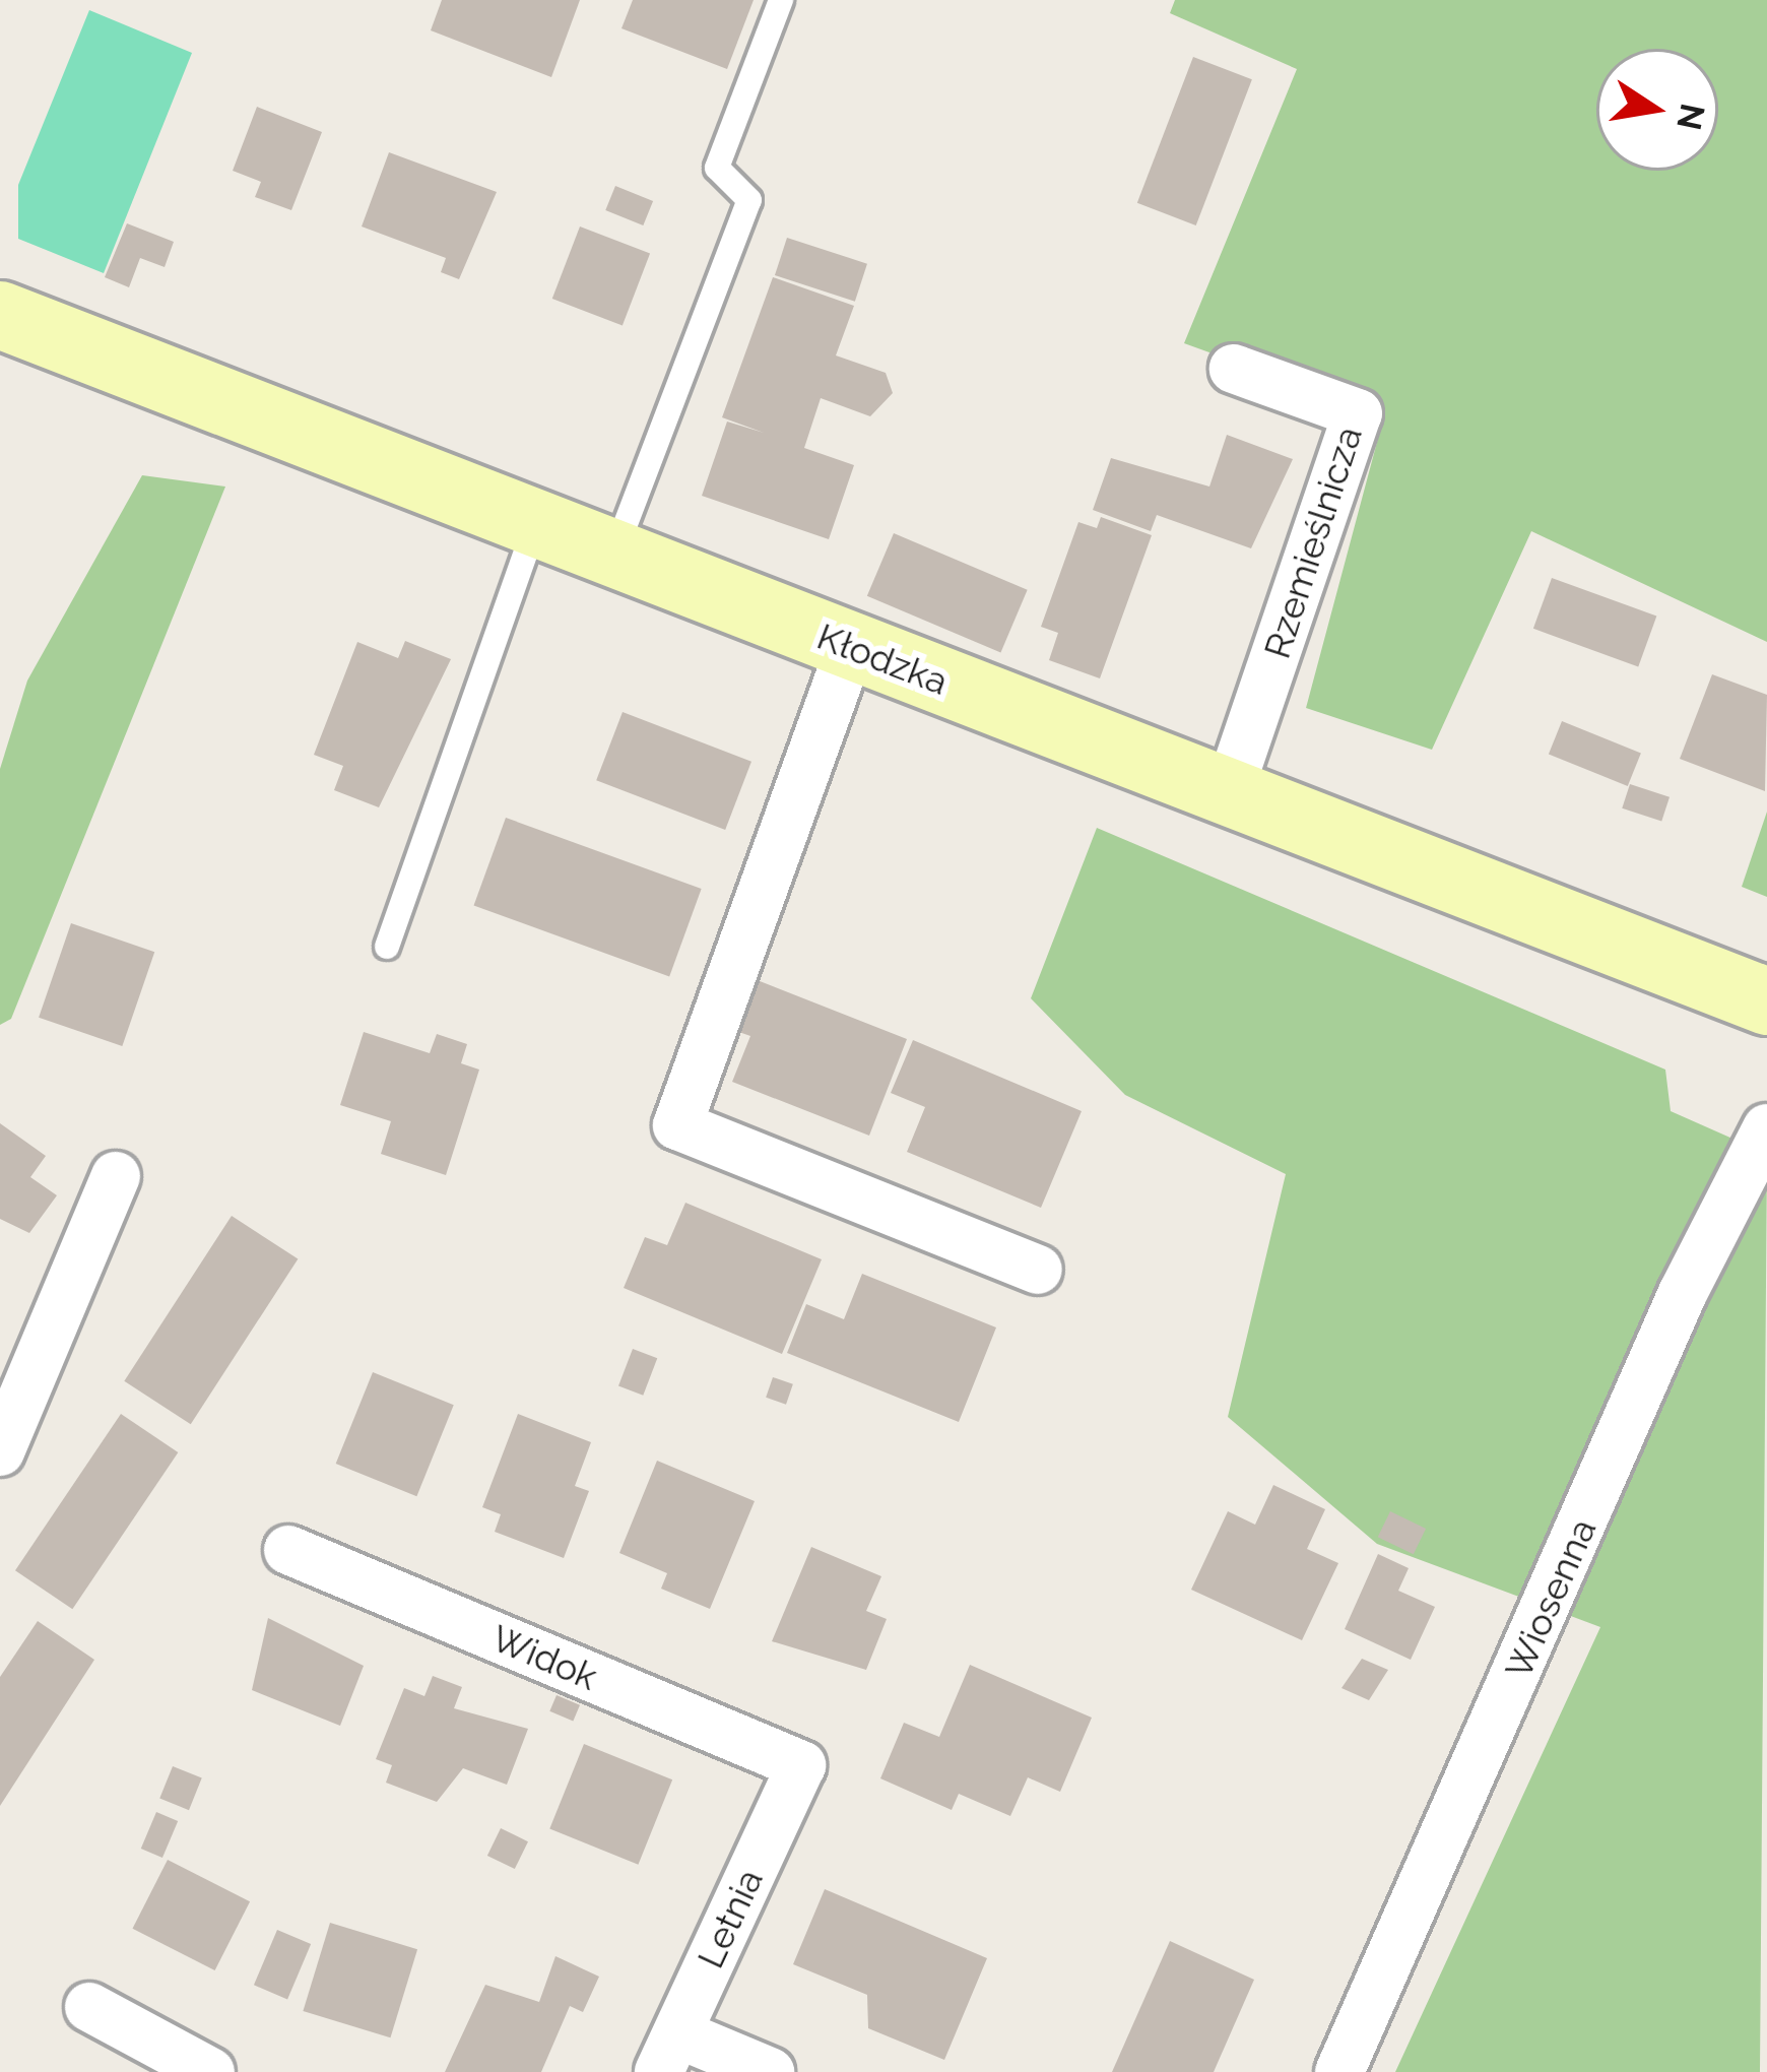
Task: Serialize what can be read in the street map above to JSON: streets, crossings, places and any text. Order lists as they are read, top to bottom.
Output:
{
  "streets": {
    "main road": ["Kłodzka"],
    "street": [
      "Rzemieślnicza",
      "Wiosenna",
      "Widok",
      "Letnia"
    ]
  },
  "crossings": [
    ["Rzemieślnicza", "Kłodzka"],
    ["Widok", "Letnia"]
  ],
  "north": "right"
}
